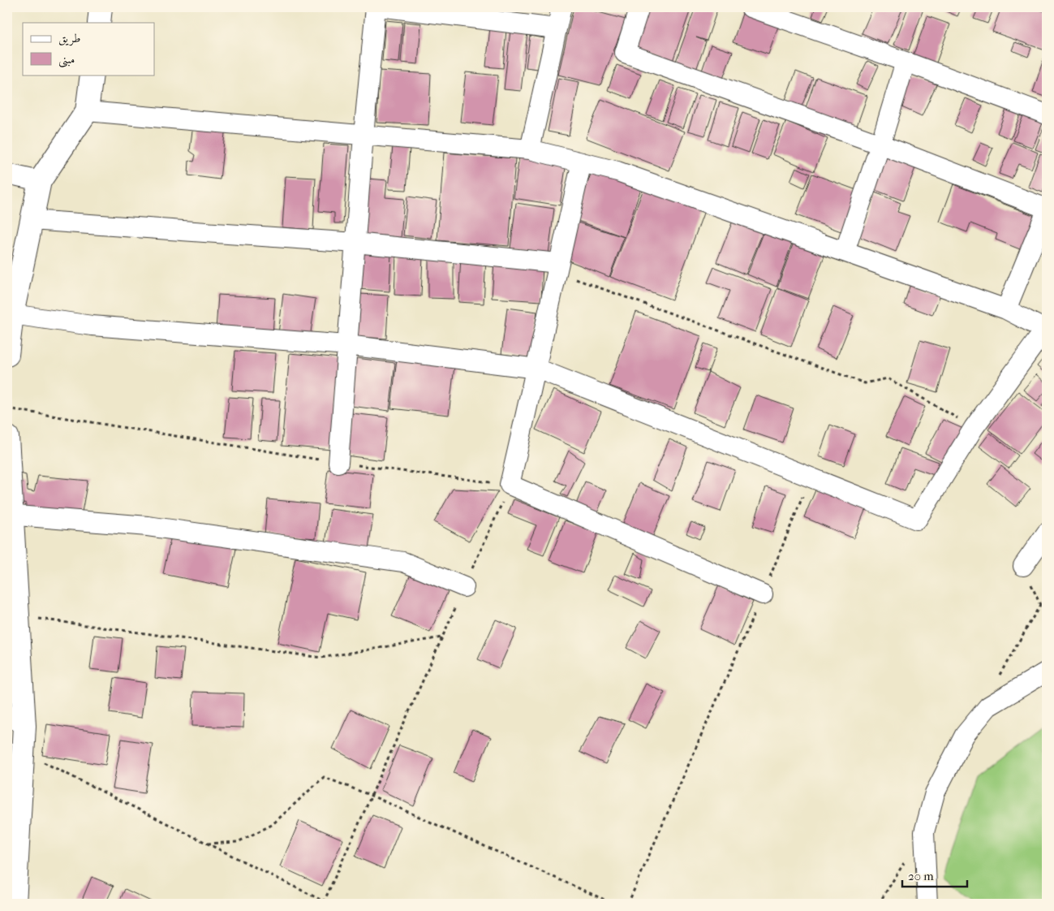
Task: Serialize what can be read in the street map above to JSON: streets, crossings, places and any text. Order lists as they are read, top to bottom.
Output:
{
  "legend": ["طريق", "مبنى"],
  "scale_bar": "20 m"
}
